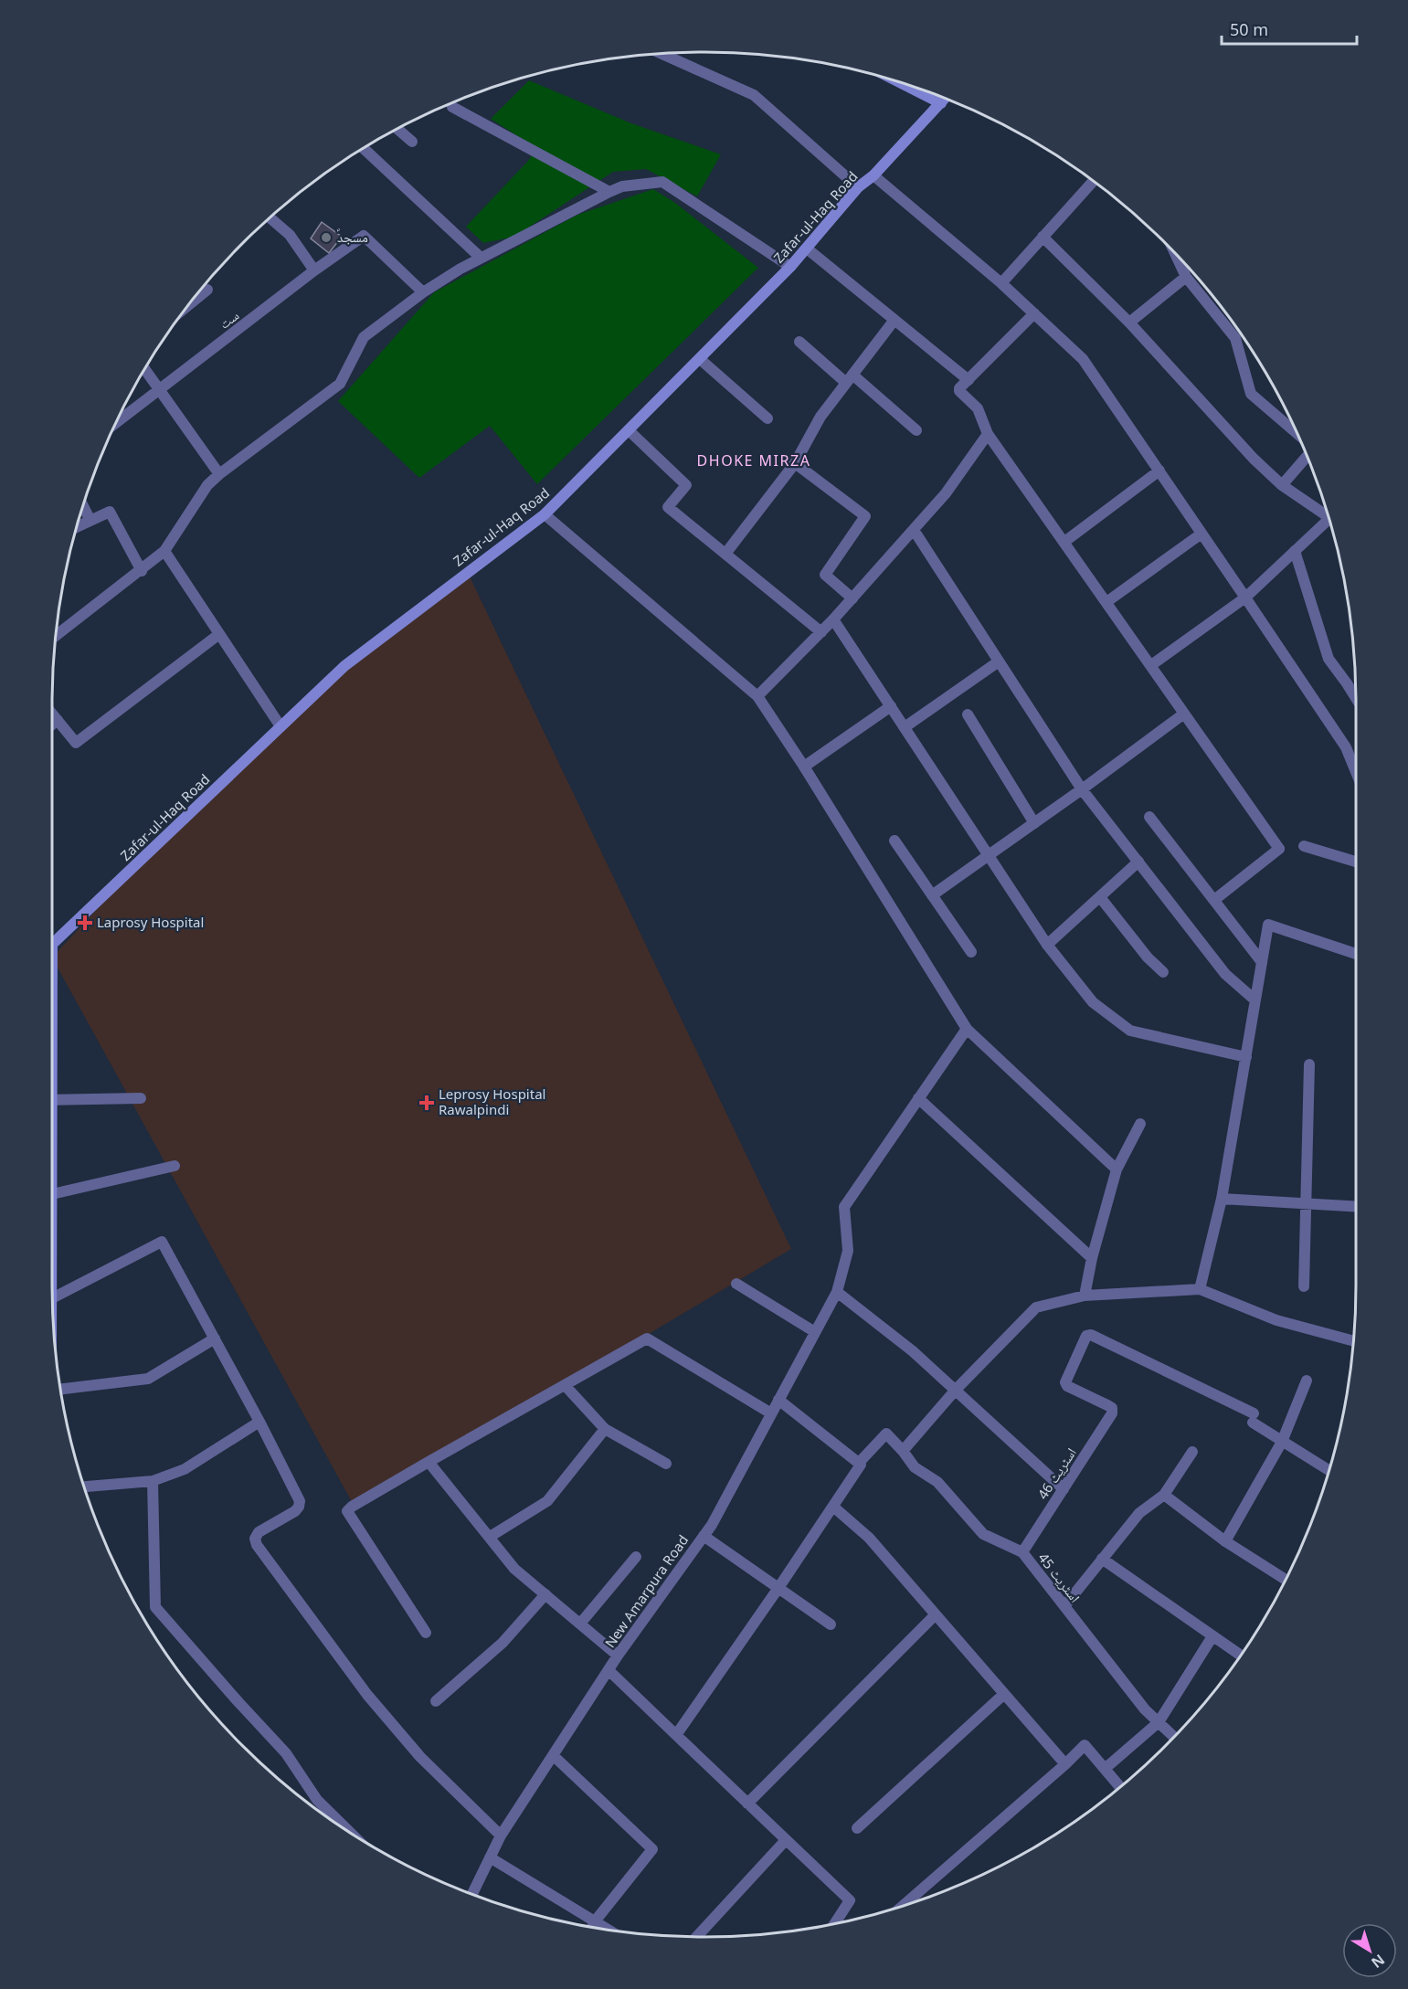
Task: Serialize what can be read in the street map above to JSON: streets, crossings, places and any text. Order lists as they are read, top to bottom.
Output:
{
  "streets": {
    "street": [
      "Zafar-ul-Haq Road",
      "ست",
      "اسٹریٹ 46",
      "اسٹریٹ 45",
      "New Amarpura Road"
    ]
  },
  "crossings": [
    ["اسٹریٹ 46", "اسٹریٹ 45"]
  ],
  "districts": ["DHOKE MIRZA"],
  "places": {
    "other": ["ؐمسجد"],
    "health": ["Laprosy Hospital", "Leprosy Hospital Rawalpindi"]
  },
  "scale_bar": "50 m",
  "north": "bottom right"
}
